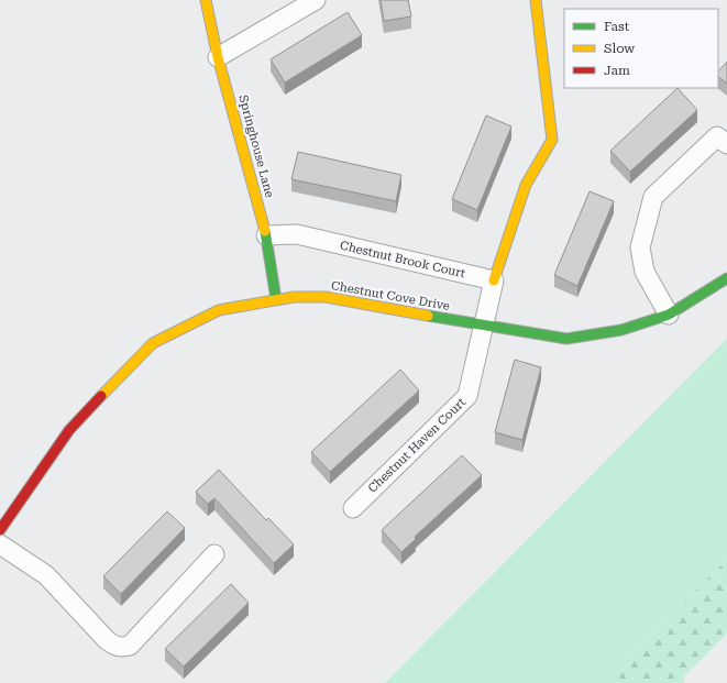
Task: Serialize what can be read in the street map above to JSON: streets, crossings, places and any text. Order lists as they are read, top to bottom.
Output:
{
  "streets": {
    "street": [
      "Springhouse Lane",
      "Chestnut Brook Court",
      "Chestnut Cove Drive",
      "Chestnut Haven Court"
    ]
  },
  "crossings": [
    ["Springhouse Lane", "Chestnut Brook Court"],
    ["Springhouse Lane", "Chestnut Cove Drive"],
    ["Chestnut Cove Drive", "Chestnut Haven Court"]
  ],
  "legend": ["Fast", "Slow", "Jam"]
}
